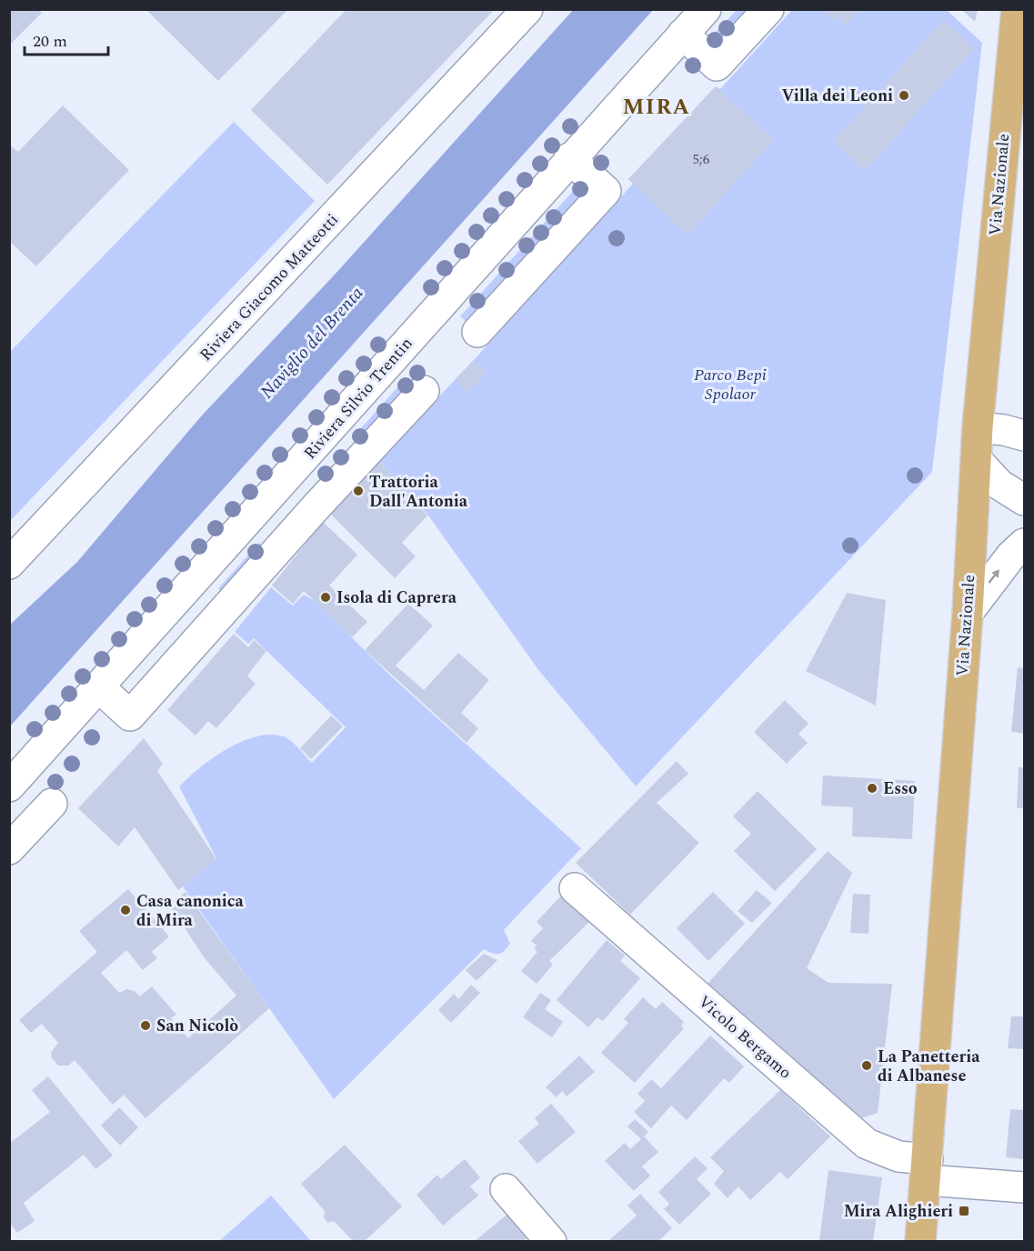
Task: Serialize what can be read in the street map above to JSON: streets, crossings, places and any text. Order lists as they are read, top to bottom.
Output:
{
  "streets": {
    "main road": ["Via Nazionale"],
    "street": ["Riviera Giacomo Matteotti", "Riviera Silvio Trentin", "Vicolo Bergamo"]
  },
  "crossings": [
    ["Via Nazionale", "Vicolo Bergamo"]
  ],
  "districts": ["MIRA"],
  "water": ["Naviglio del Brenta"],
  "parks": ["Parco Bepi Spolaor"],
  "places": {
    "other": [
      "Villa dei Leoni",
      "Trattoria Dall'Antonia",
      "Isola di Caprera",
      "Esso",
      "Casa canonica di Mira",
      "San Nicolò",
      "La Panetteria di Albanese"
    ],
    "transit": ["Mira Alighieri"]
  },
  "house_numbers": ["5;6"],
  "scale_bar": "20 m"
}
